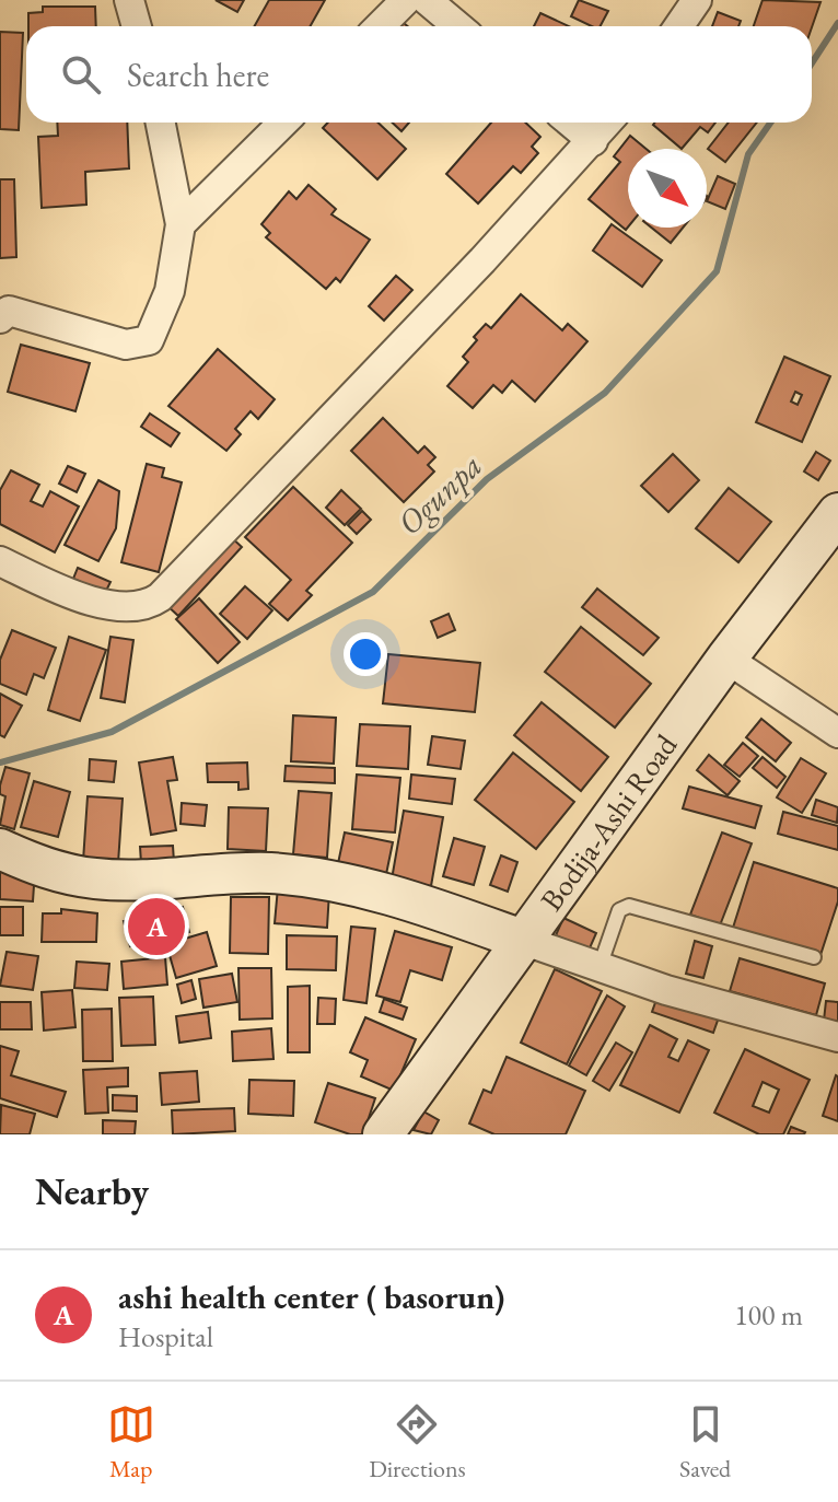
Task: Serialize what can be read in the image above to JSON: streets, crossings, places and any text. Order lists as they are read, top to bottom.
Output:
{
  "streets": {
    "street": ["Bodija-Ashi Road"]
  },
  "water": ["Ogunpa"],
  "north": "bottom right",
  "page": {
    "search": "Search here",
    "pins": "A",
    "heading": "Nearby",
    "list": [
      {
        "mark": "A",
        "name": "ashi health center ( basorun)",
        "note": "Hospital",
        "value": "100 m"
      }
    ],
    "nav": ["Map", "Directions", "Saved"]
  }
}
